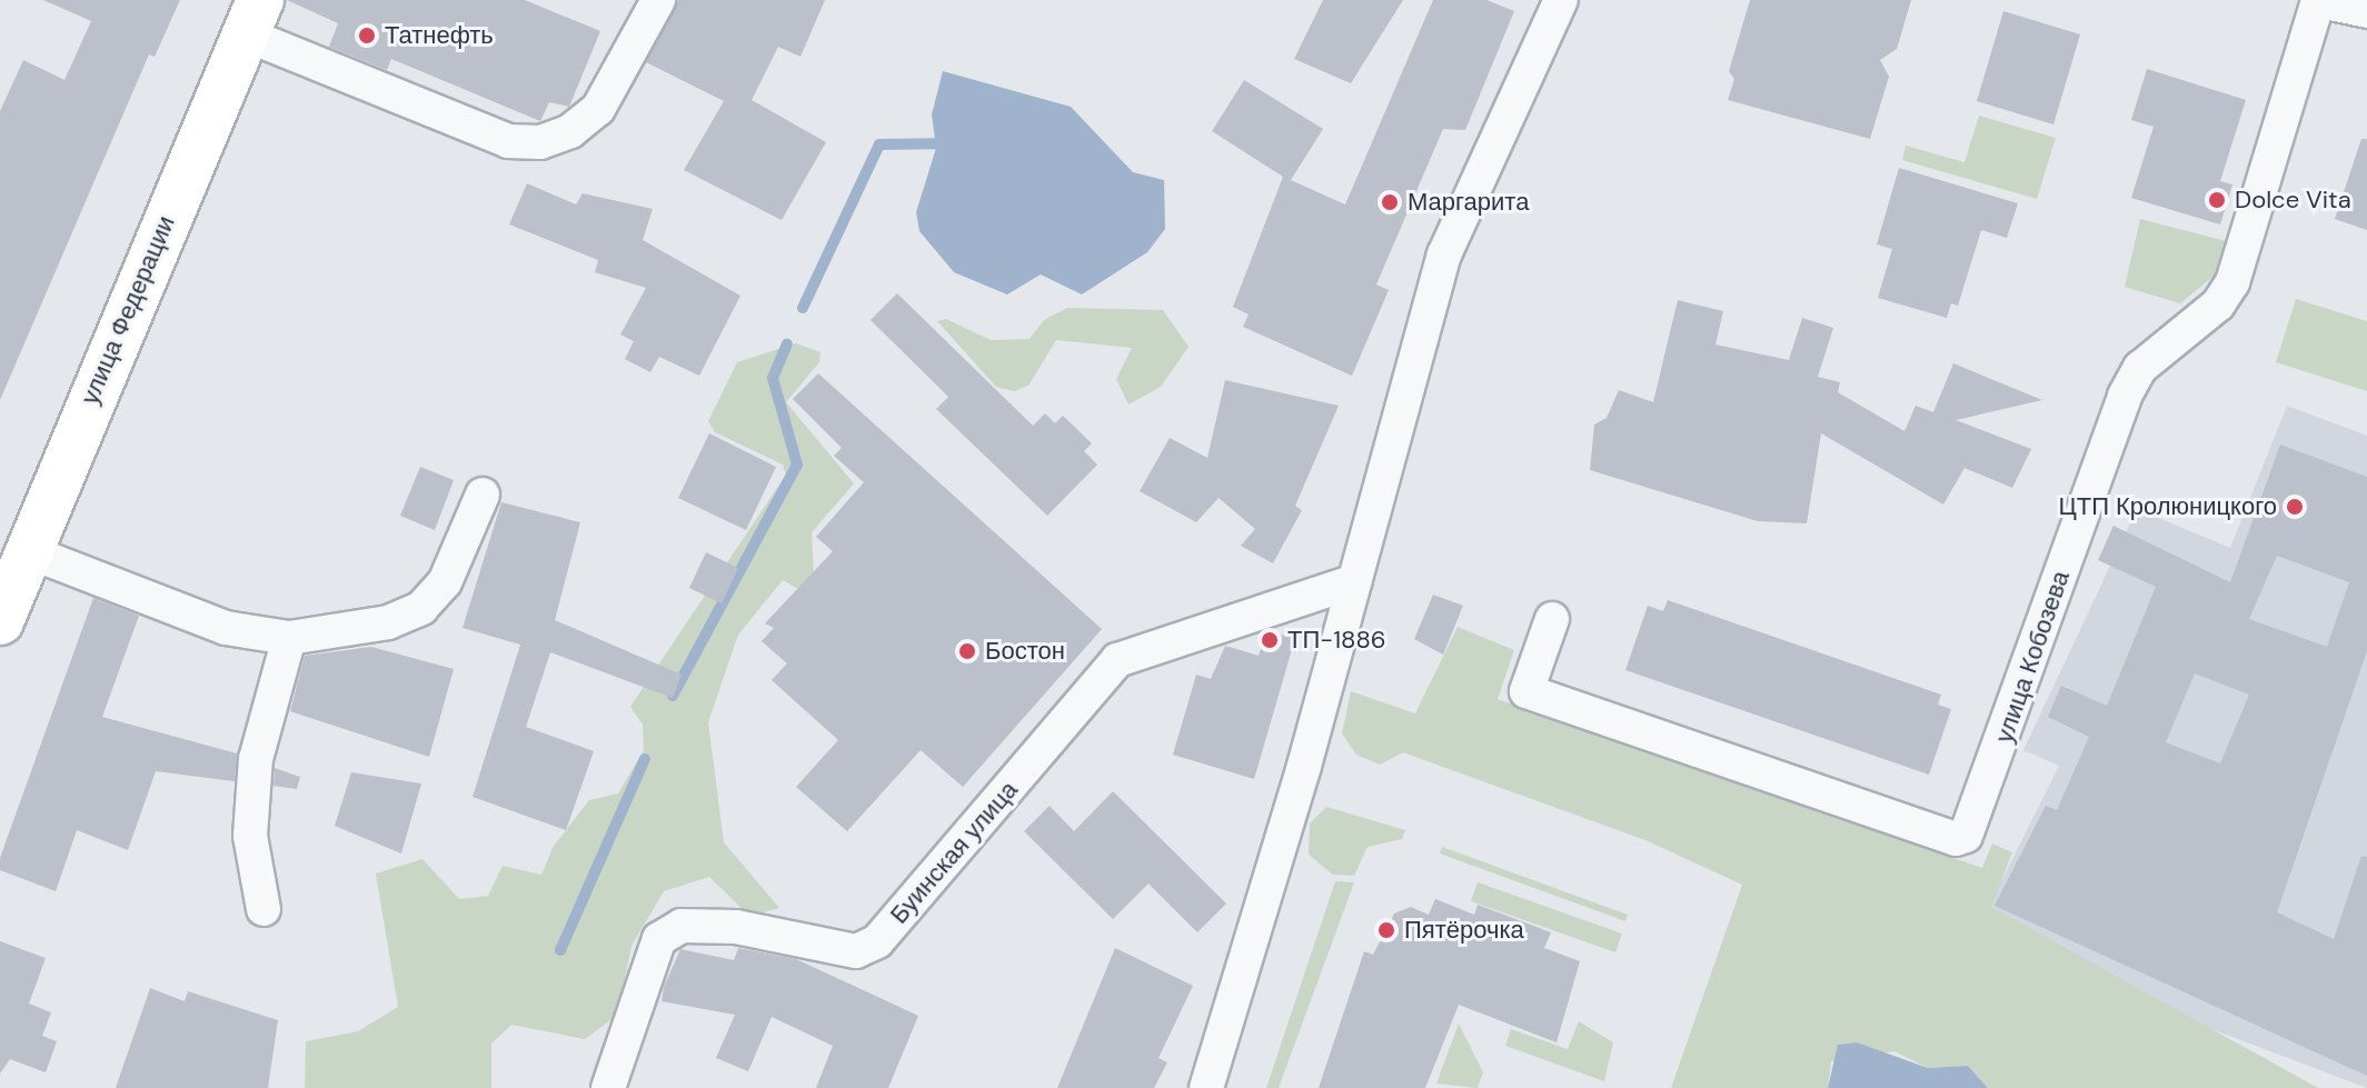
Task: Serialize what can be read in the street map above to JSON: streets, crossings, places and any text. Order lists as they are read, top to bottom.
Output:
{
  "streets": {
    "main road": ["улица Федерации"],
    "street": ["улица Кобозева", "Буинская улица"]
  },
  "places": [
    "Татнефть",
    "Dolce Vita",
    "Маргарита",
    "ЦТП Кролюницкого",
    "ТП-1886",
    "Бостон",
    "Пятёрочка"
  ]
}
